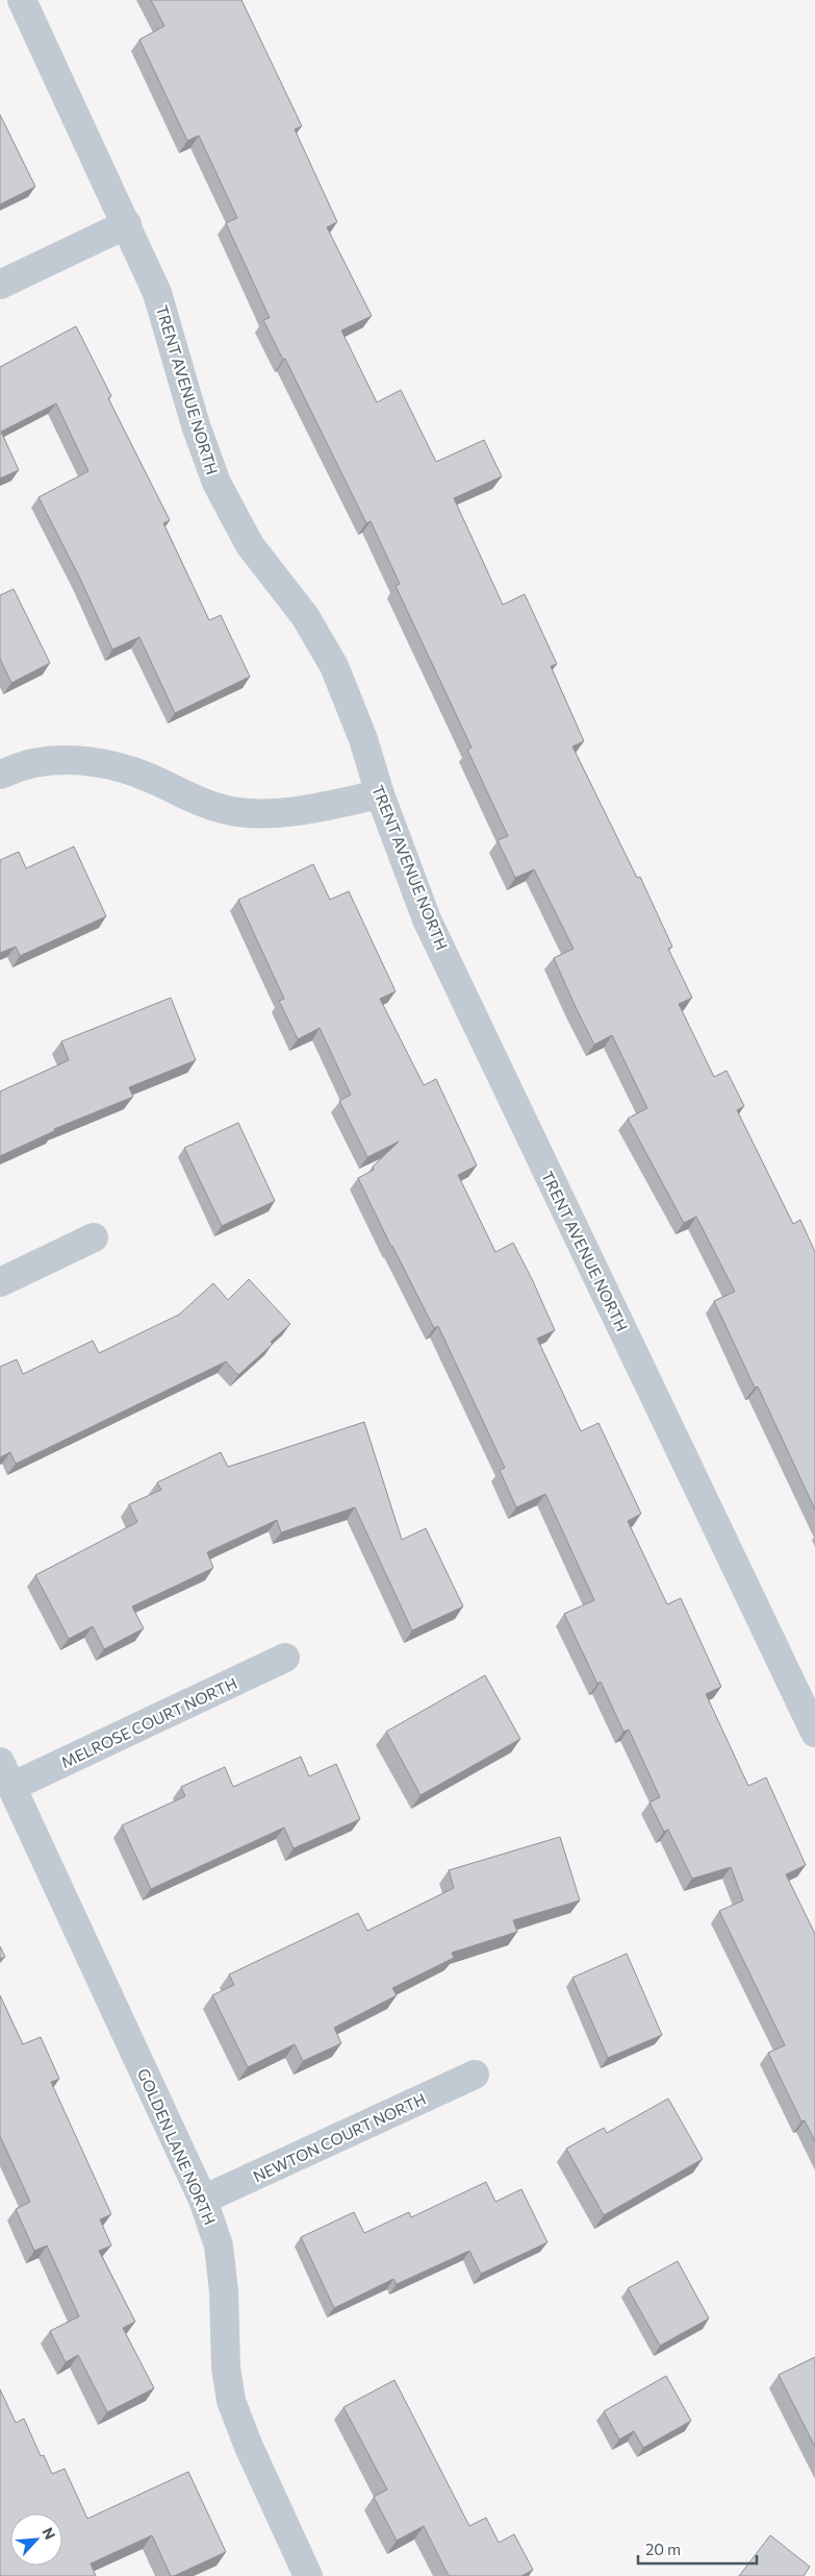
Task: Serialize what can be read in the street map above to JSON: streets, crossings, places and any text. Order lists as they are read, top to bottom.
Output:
{
  "streets": {
    "street": [
      "TRENT AVENUE NORTH",
      "MELROSE COURT NORTH",
      "NEWTON COURT NORTH",
      "GOLDEN LANE NORTH"
    ]
  },
  "crossings": [
    ["MELROSE COURT NORTH", "GOLDEN LANE NORTH"],
    ["NEWTON COURT NORTH", "GOLDEN LANE NORTH"]
  ],
  "scale_bar": "20 m",
  "north": "top right"
}
